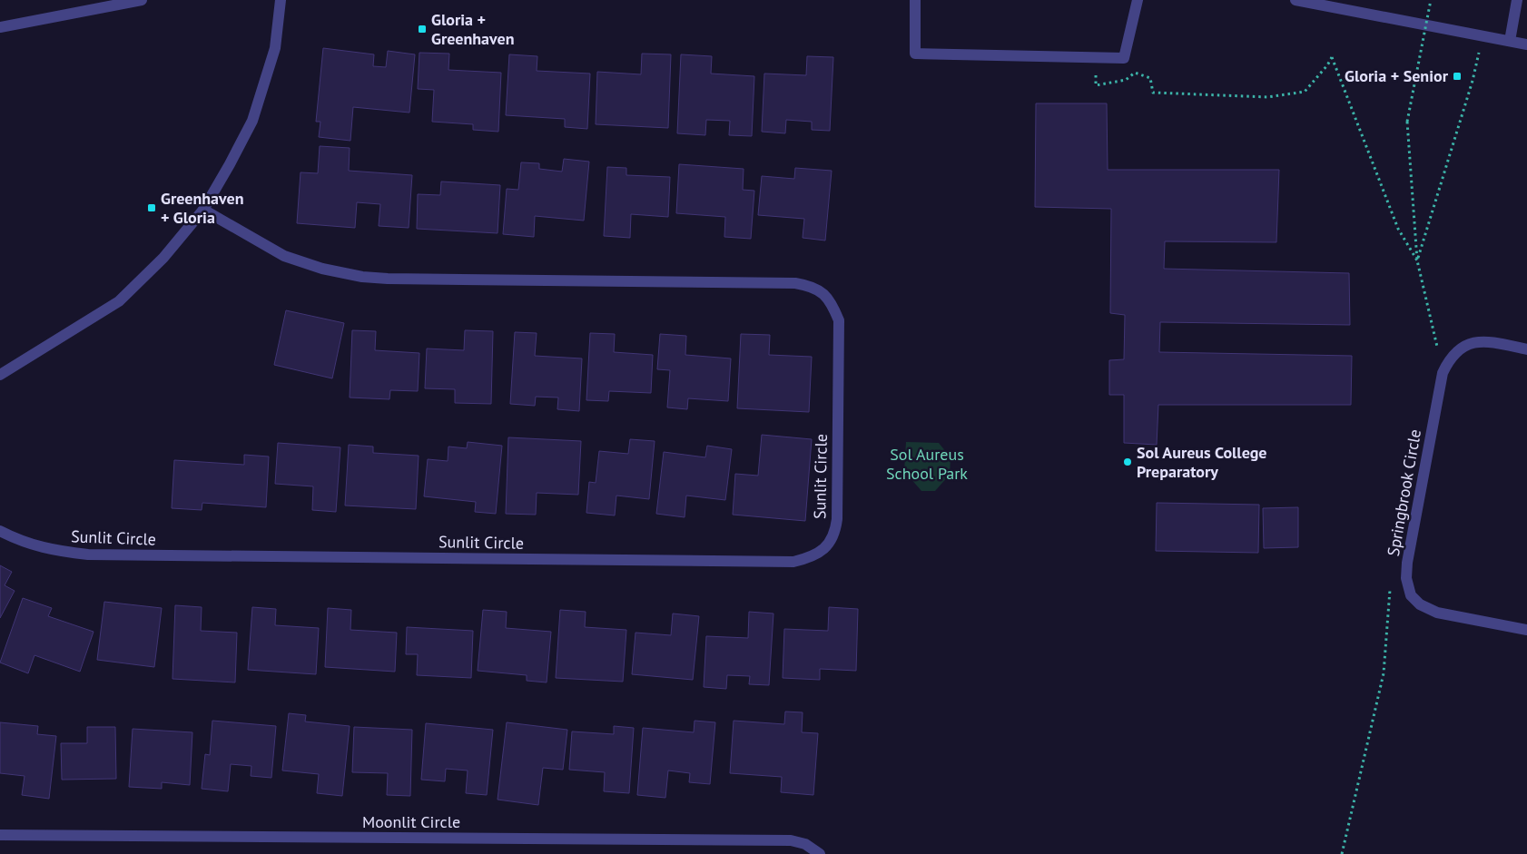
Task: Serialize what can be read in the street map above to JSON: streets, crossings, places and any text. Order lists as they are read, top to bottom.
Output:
{
  "streets": {
    "street": ["Sunlit Circle", "Springbrook Circle", "Moonlit Circle"]
  },
  "parks": ["Sol Aureus School Park"],
  "places": {
    "transit": ["Gloria + Greenhaven", "Gloria + Senior", "Greenhaven + Gloria"],
    "other": ["Sol Aureus College Preparatory"]
  }
}
